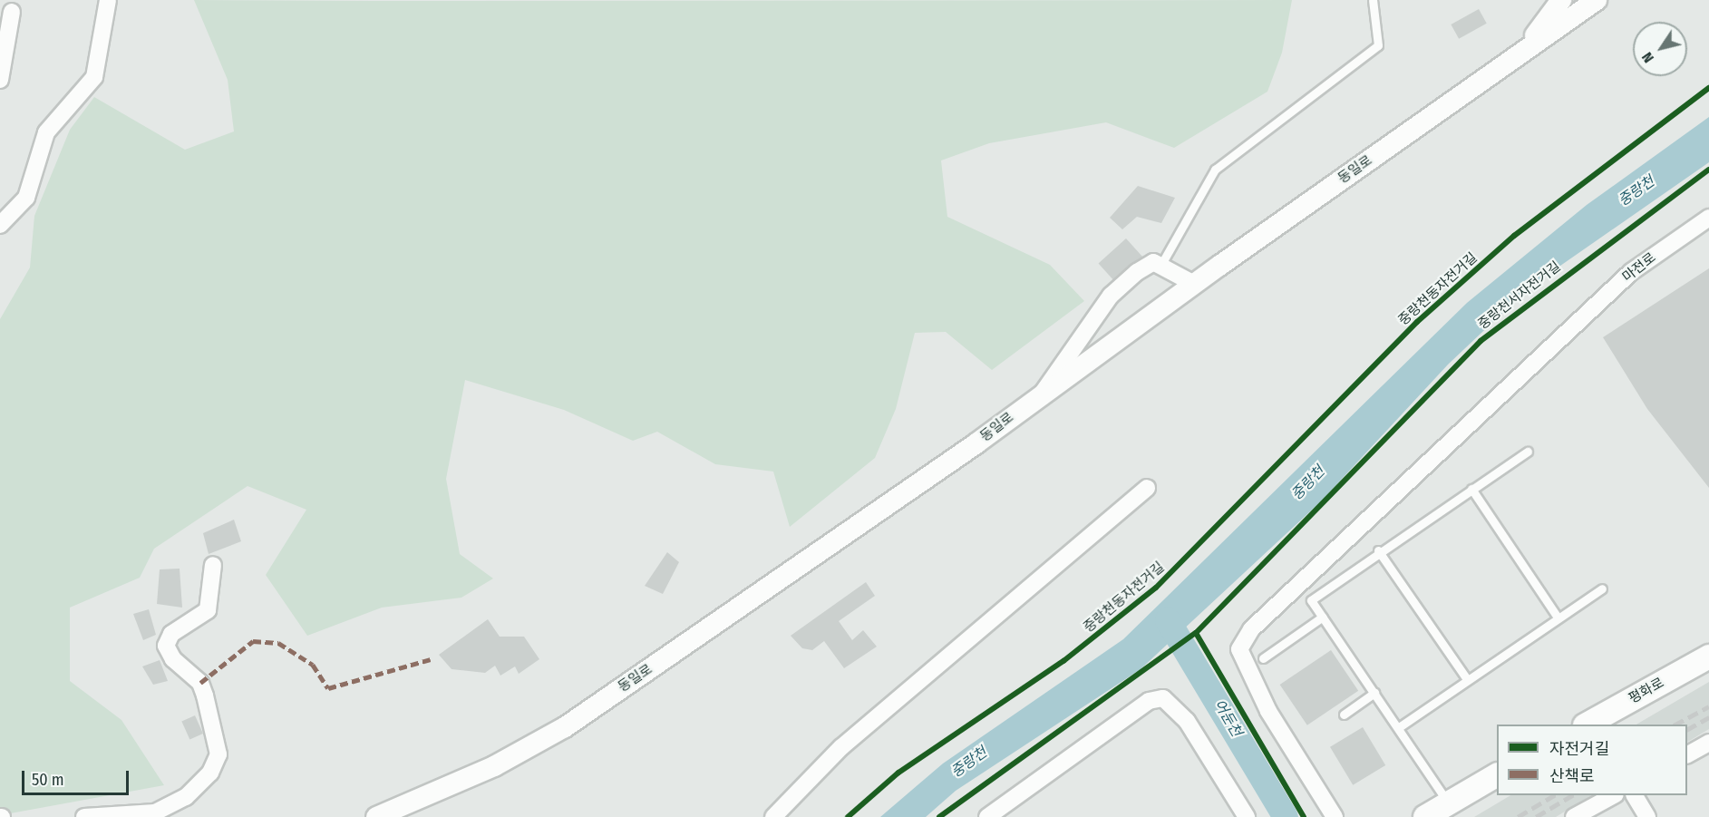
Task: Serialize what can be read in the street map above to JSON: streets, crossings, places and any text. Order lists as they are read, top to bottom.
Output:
{
  "streets": {
    "main road": ["평화로"],
    "street": ["동일로", "마전로"],
    "cycle path": ["중랑천동자전거길", "중랑천서자전거길"]
  },
  "water": ["중랑천", "어둔천"],
  "legend": ["자전거길", "산책로"],
  "scale_bar": "50 m",
  "north": "bottom left"
}
